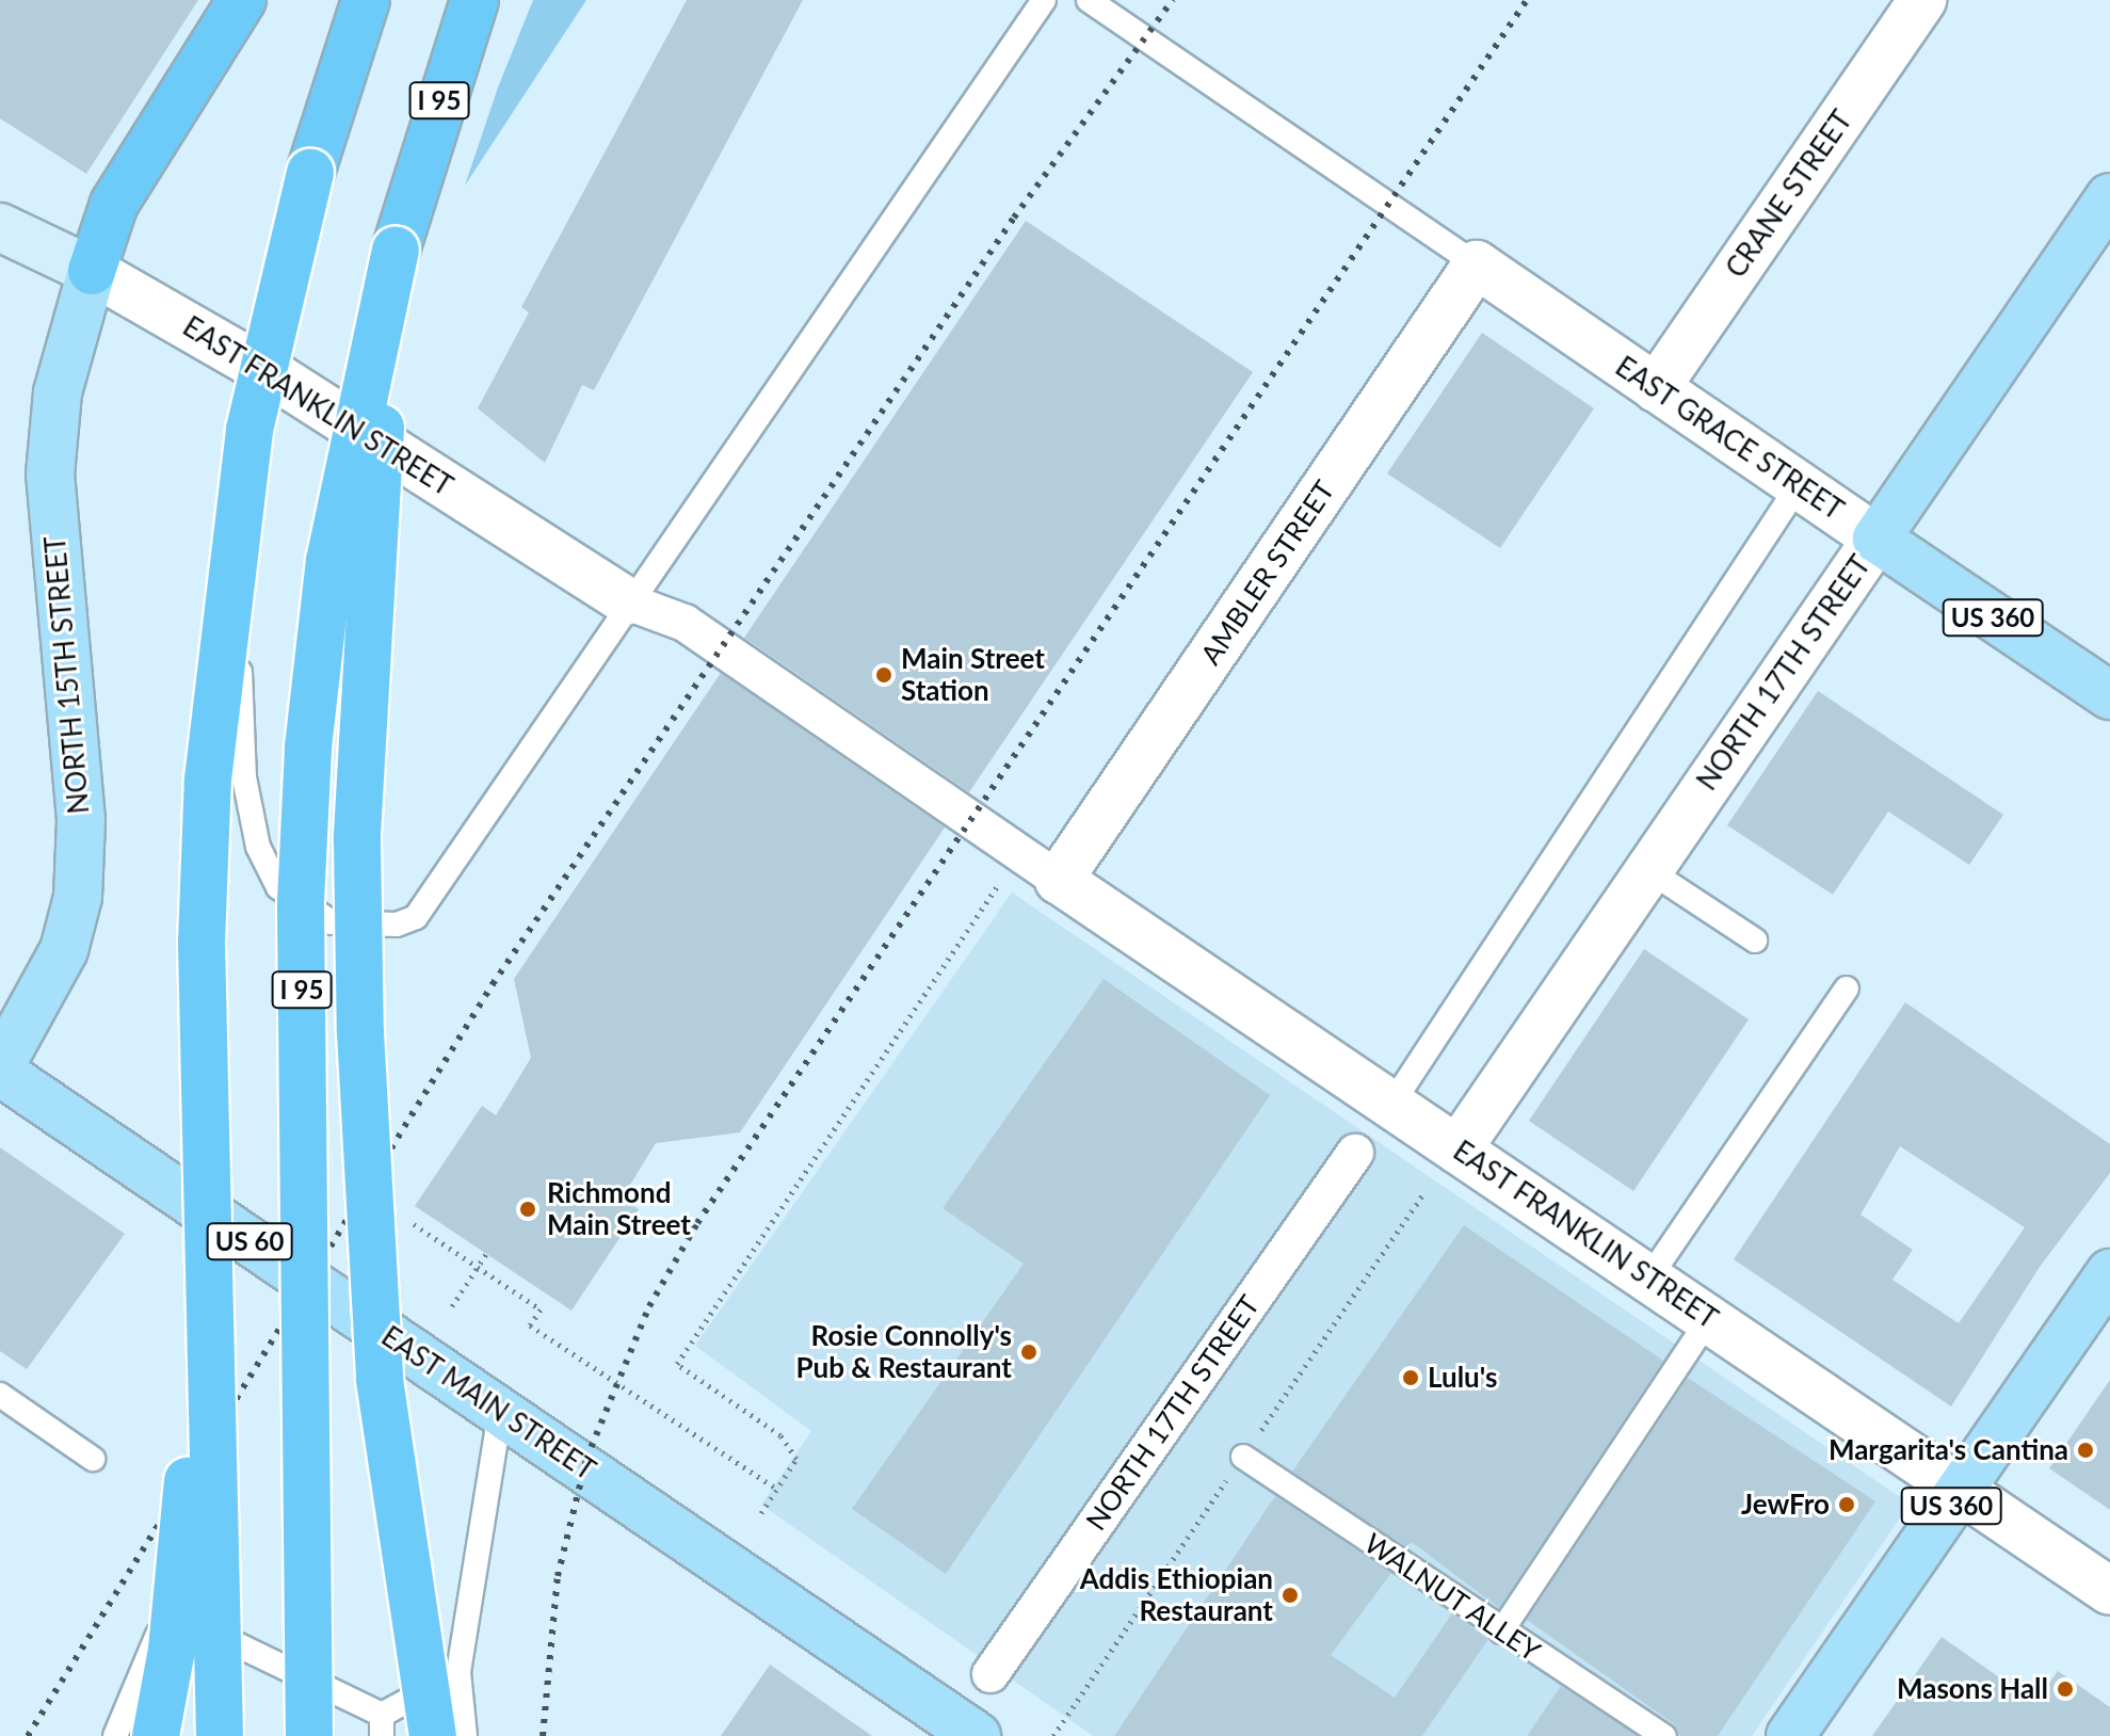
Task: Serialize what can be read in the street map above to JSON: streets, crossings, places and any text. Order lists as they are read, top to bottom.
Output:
{
  "streets": {
    "highway": ["I 95"],
    "main road": [
      "EAST FRANKLIN STREET",
      "EAST GRACE STREET",
      "US 360",
      "NORTH 17TH STREET",
      "NORTH 15TH STREET",
      "US 60",
      "EAST MAIN STREET"
    ],
    "street": ["CRANE STREET", "AMBLER STREET"],
    "lane": ["WALNUT ALLEY"]
  },
  "crossings": [
    ["CRANE STREET", "EAST GRACE STREET"],
    ["EAST FRANKLIN STREET", "AMBLER STREET"],
    ["EAST FRANKLIN STREET", "US 360"],
    ["EAST FRANKLIN STREET", "NORTH 17TH STREET"],
    ["EAST FRANKLIN STREET", "NORTH 15TH STREET"],
    ["EAST GRACE STREET", "AMBLER STREET"],
    ["EAST GRACE STREET", "NORTH 17TH STREET"],
    ["NORTH 15TH STREET", "EAST MAIN STREET"]
  ],
  "places": [
    "Main Street Station",
    "Richmond Main Street",
    "Rosie Connolly's Pub & Restaurant",
    "Lulu's",
    "Margarita's Cantina",
    "JewFro",
    "Addis Ethiopian Restaurant",
    "Masons Hall"
  ]
}
